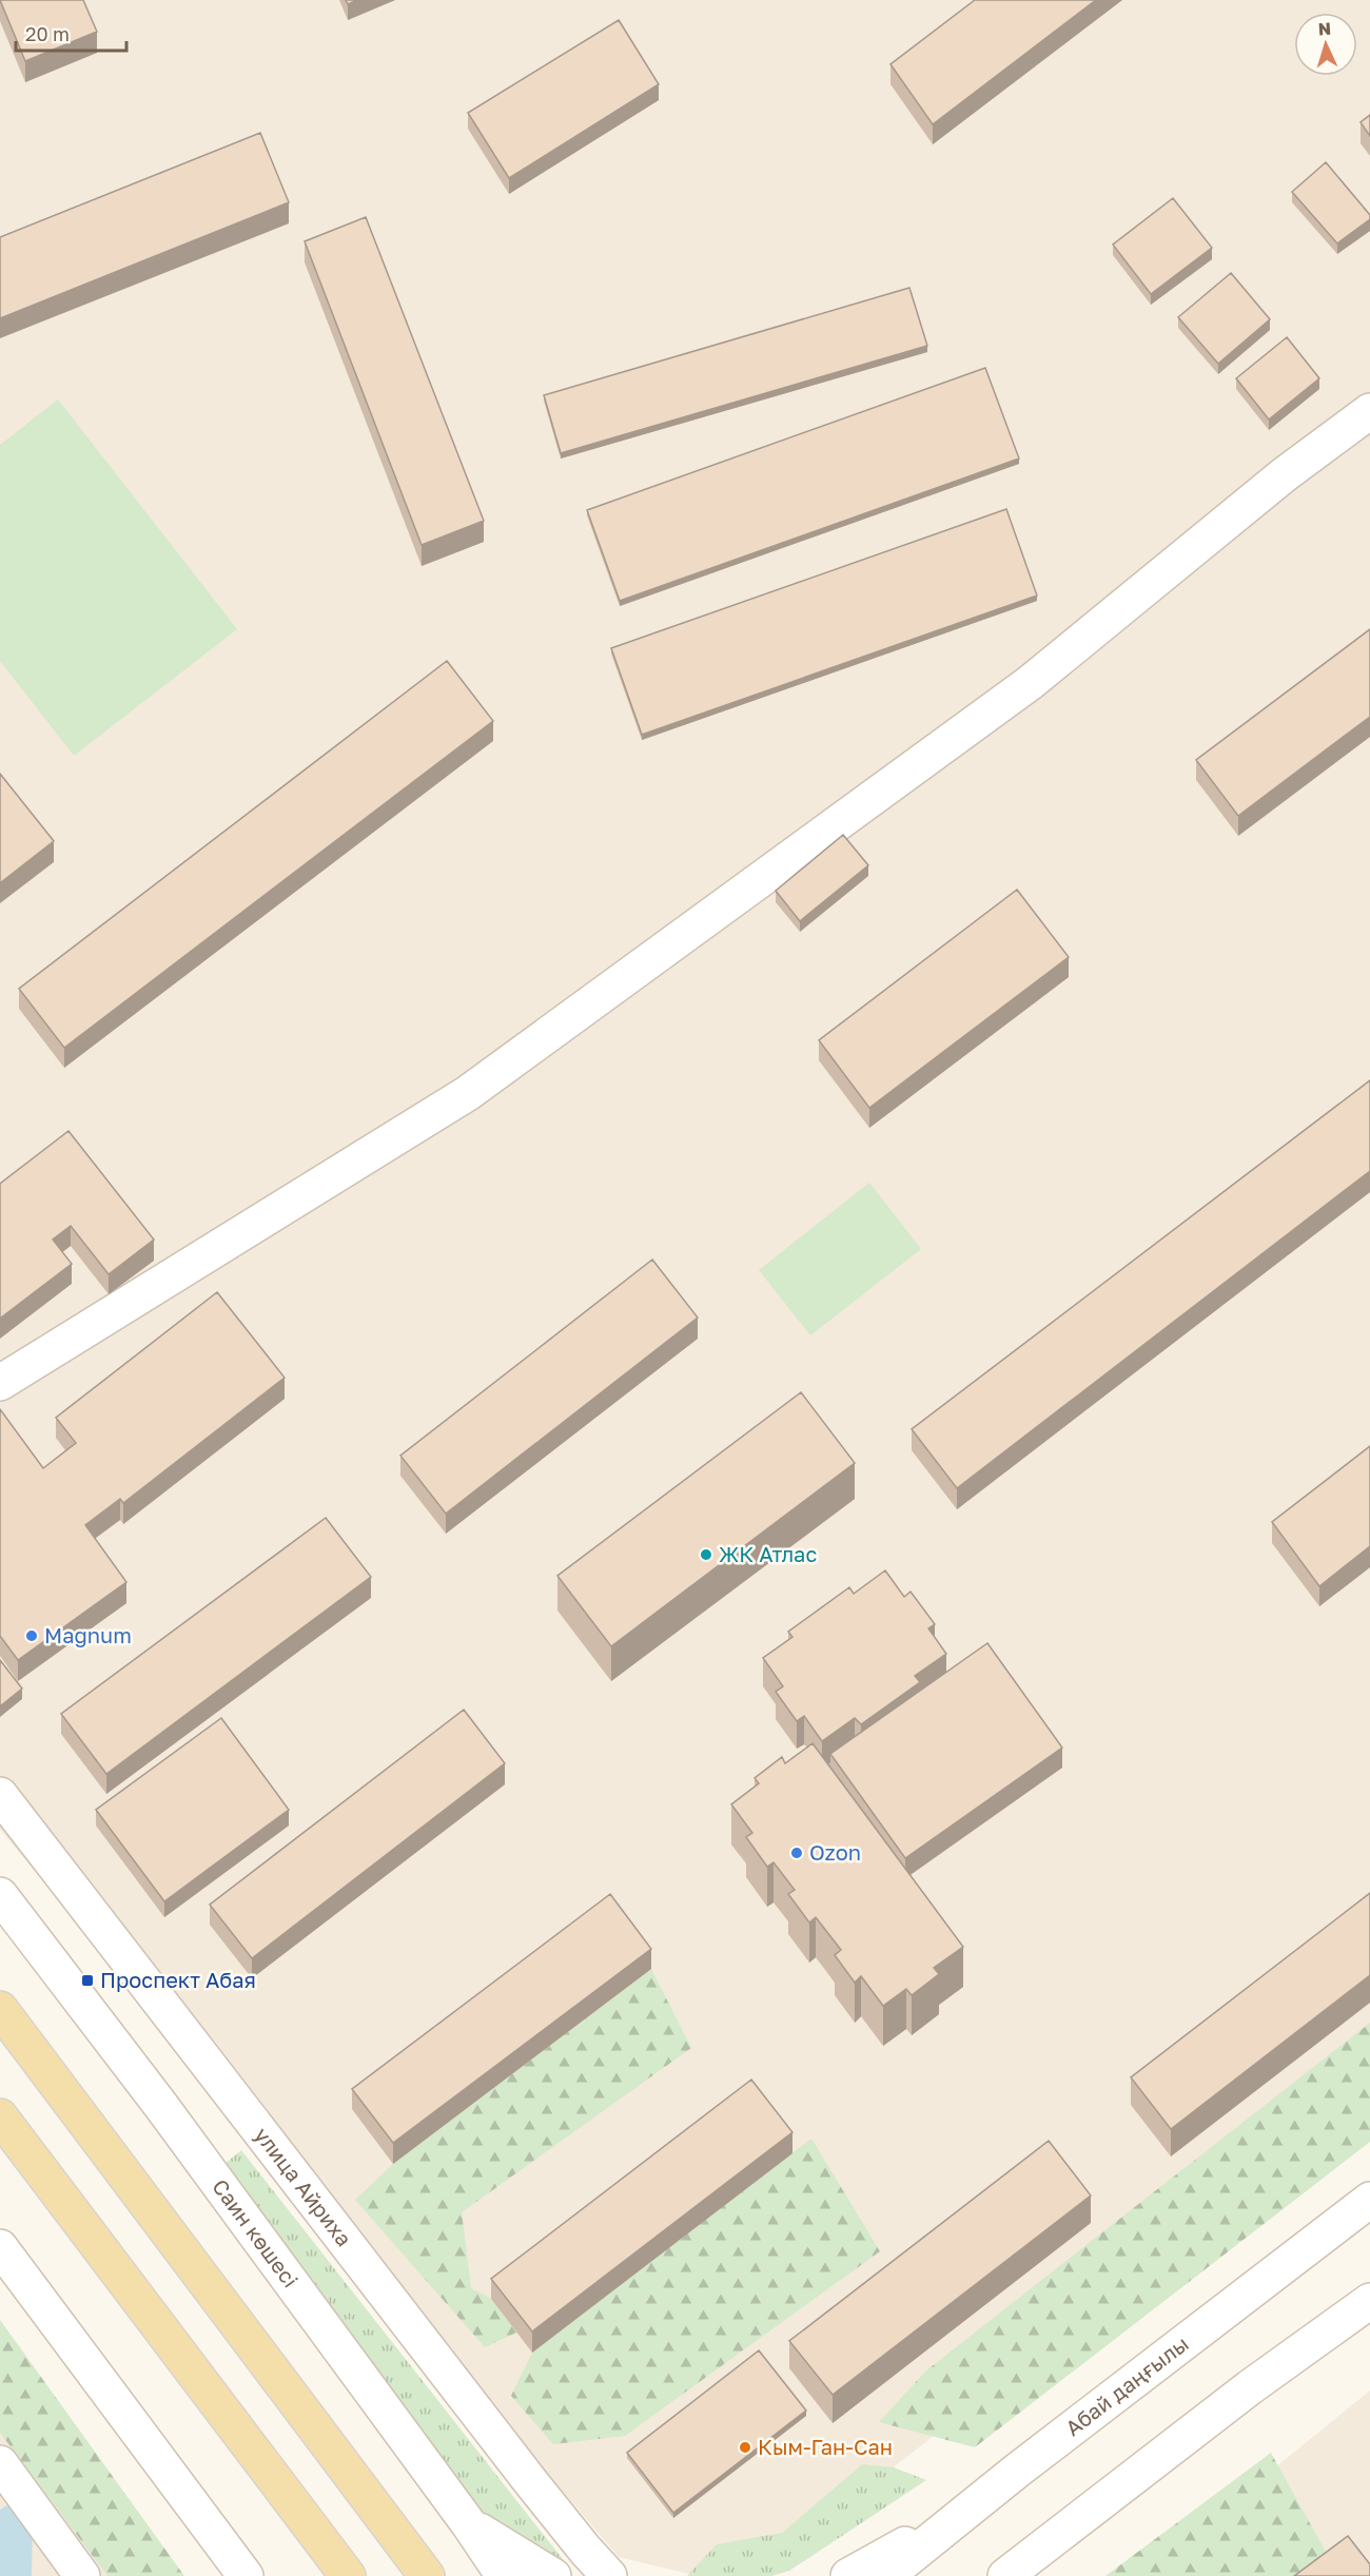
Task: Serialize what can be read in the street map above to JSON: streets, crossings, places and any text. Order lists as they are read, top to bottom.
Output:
{
  "streets": {
    "street": ["улица Айриха", "Саин көшесі", "Абай даңғылы"]
  },
  "places": {
    "other": [
      "ЖК Атлас",
      "Magnum",
      "Ozon",
      "Кым-Ган-Сан"
    ],
    "transit": ["Проспект Абая"]
  },
  "scale_bar": "20 m",
  "north": "top"
}
